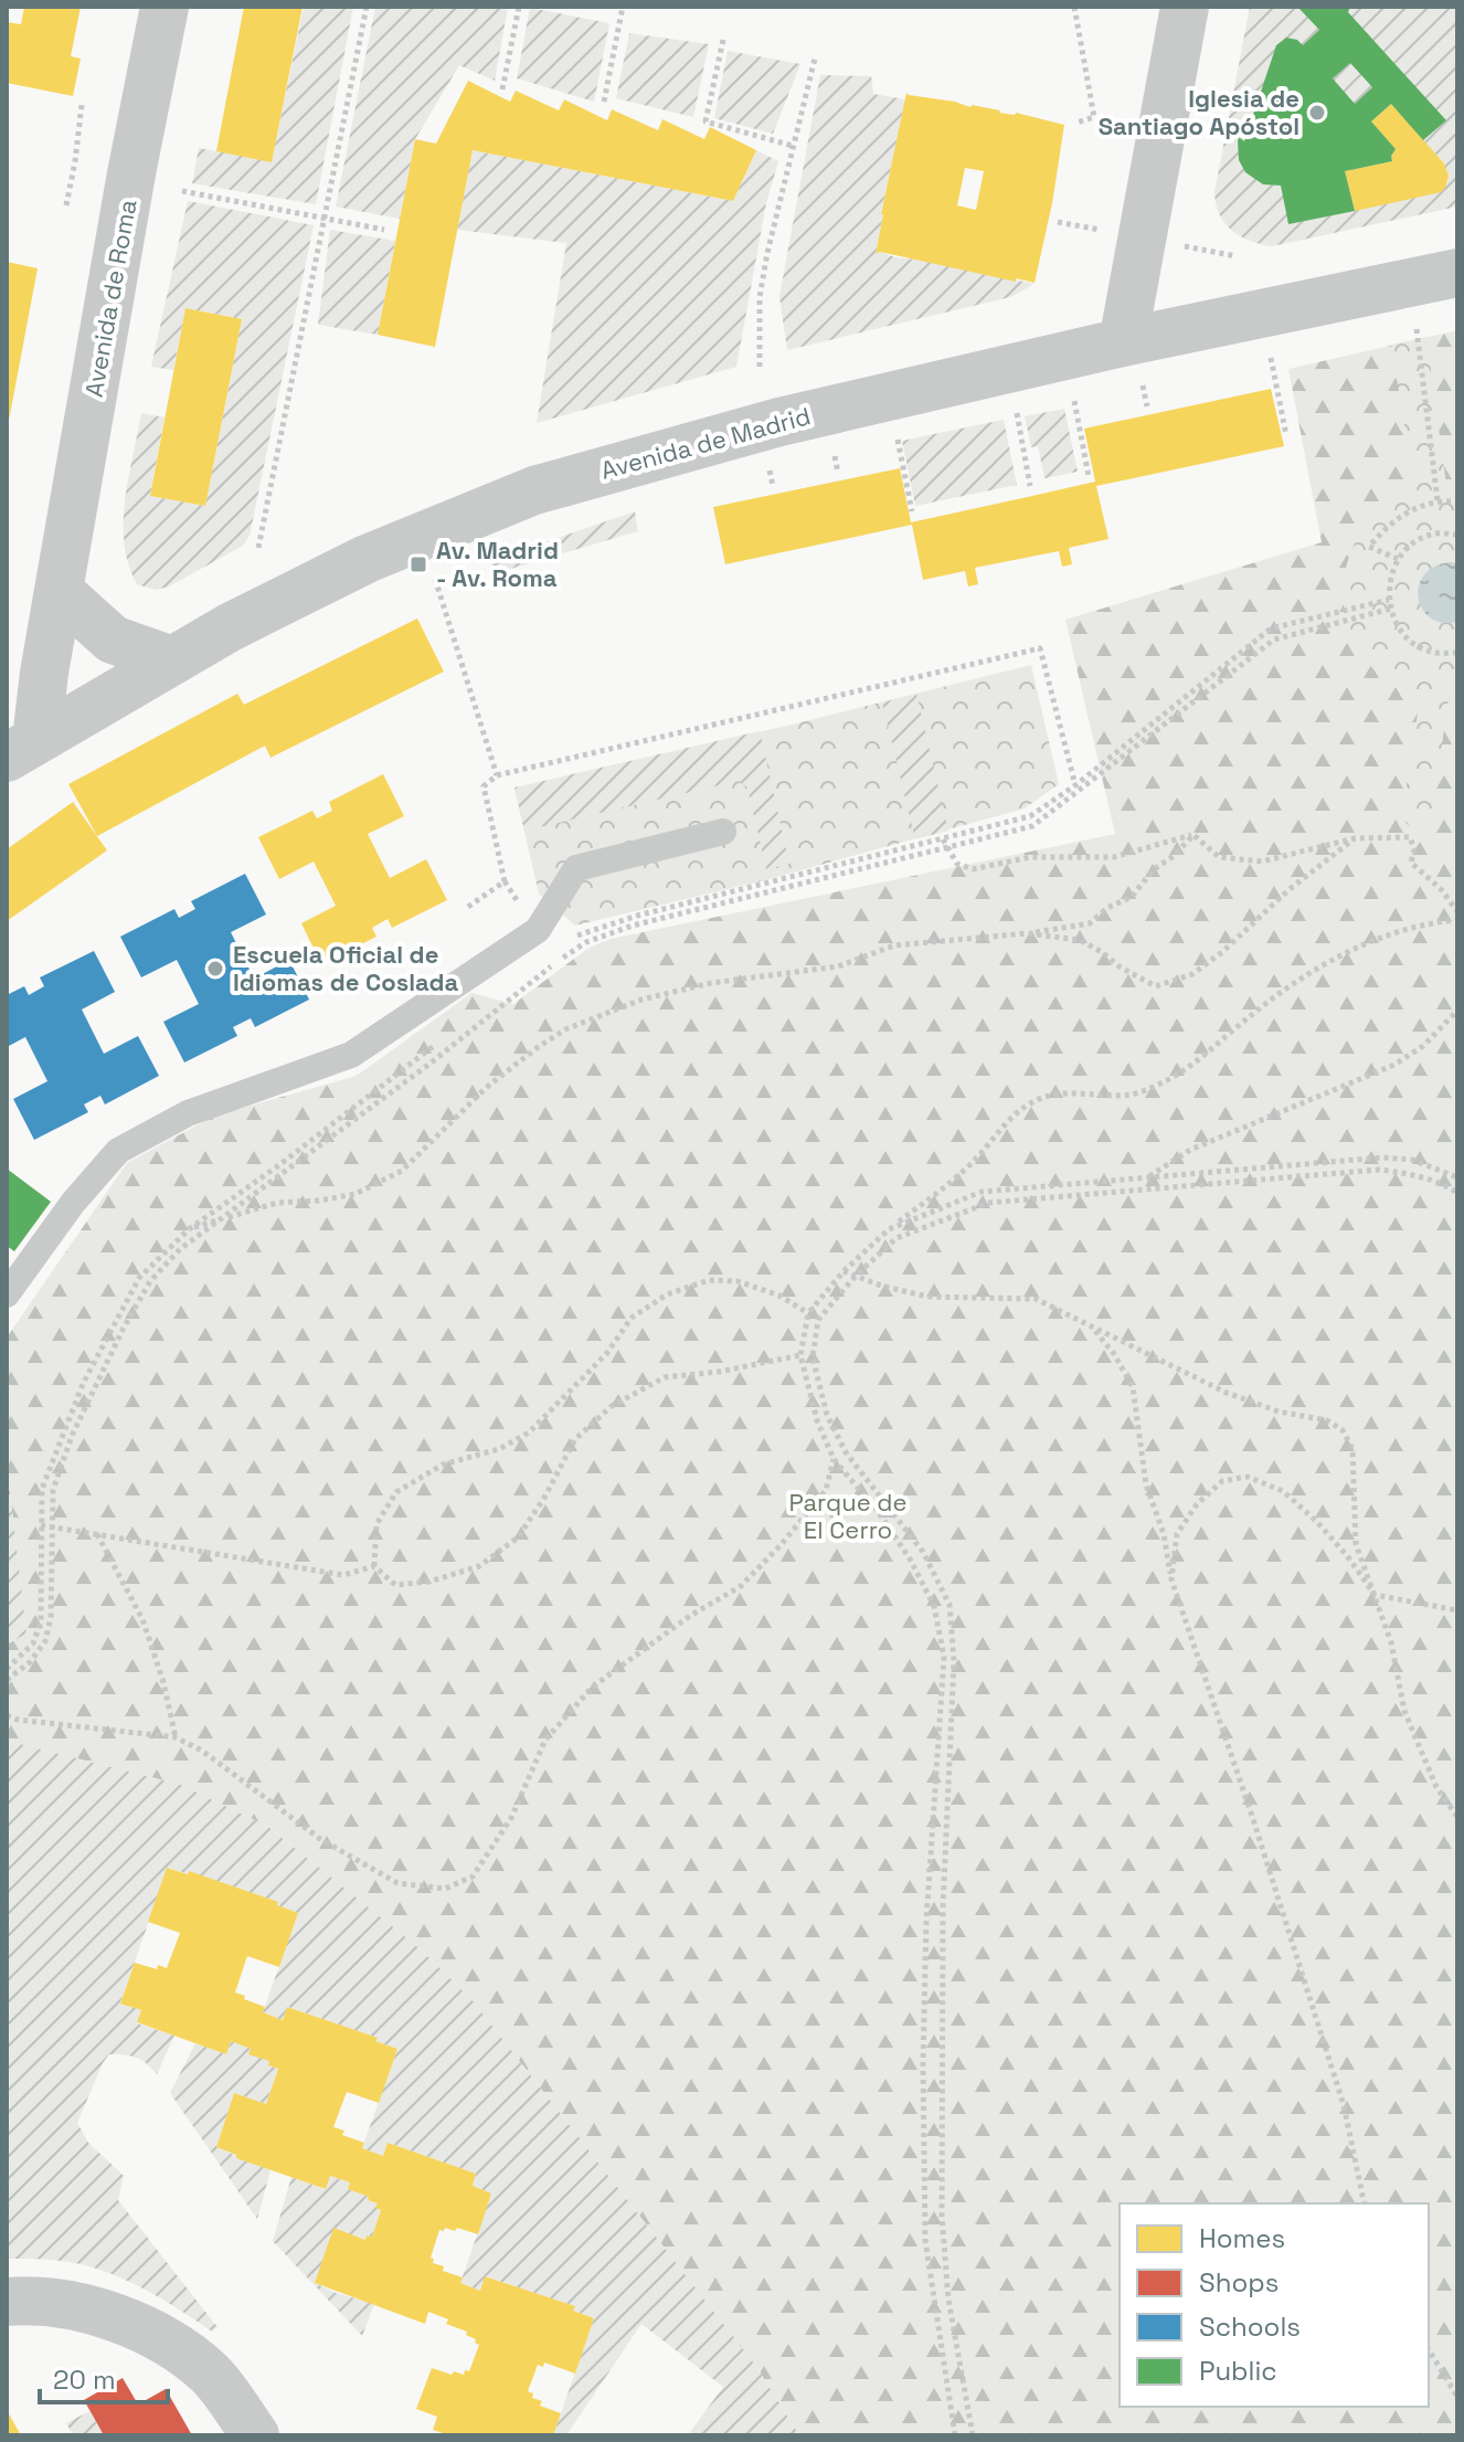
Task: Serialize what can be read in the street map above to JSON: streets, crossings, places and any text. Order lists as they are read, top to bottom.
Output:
{
  "streets": {
    "street": ["Avenida de Roma", "Avenida de Madrid"]
  },
  "crossings": [
    ["Avenida de Roma", "Avenida de Madrid"]
  ],
  "parks": ["Parque de El Cerro"],
  "places": {
    "other": ["Iglesia de Santiago Apóstol", "Escuela Oficial de Idiomas de Coslada"],
    "transit": ["Av. Madrid - Av. Roma"]
  },
  "legend": [
    "Homes",
    "Shops",
    "Schools",
    "Public"
  ],
  "scale_bar": "20 m"
}
